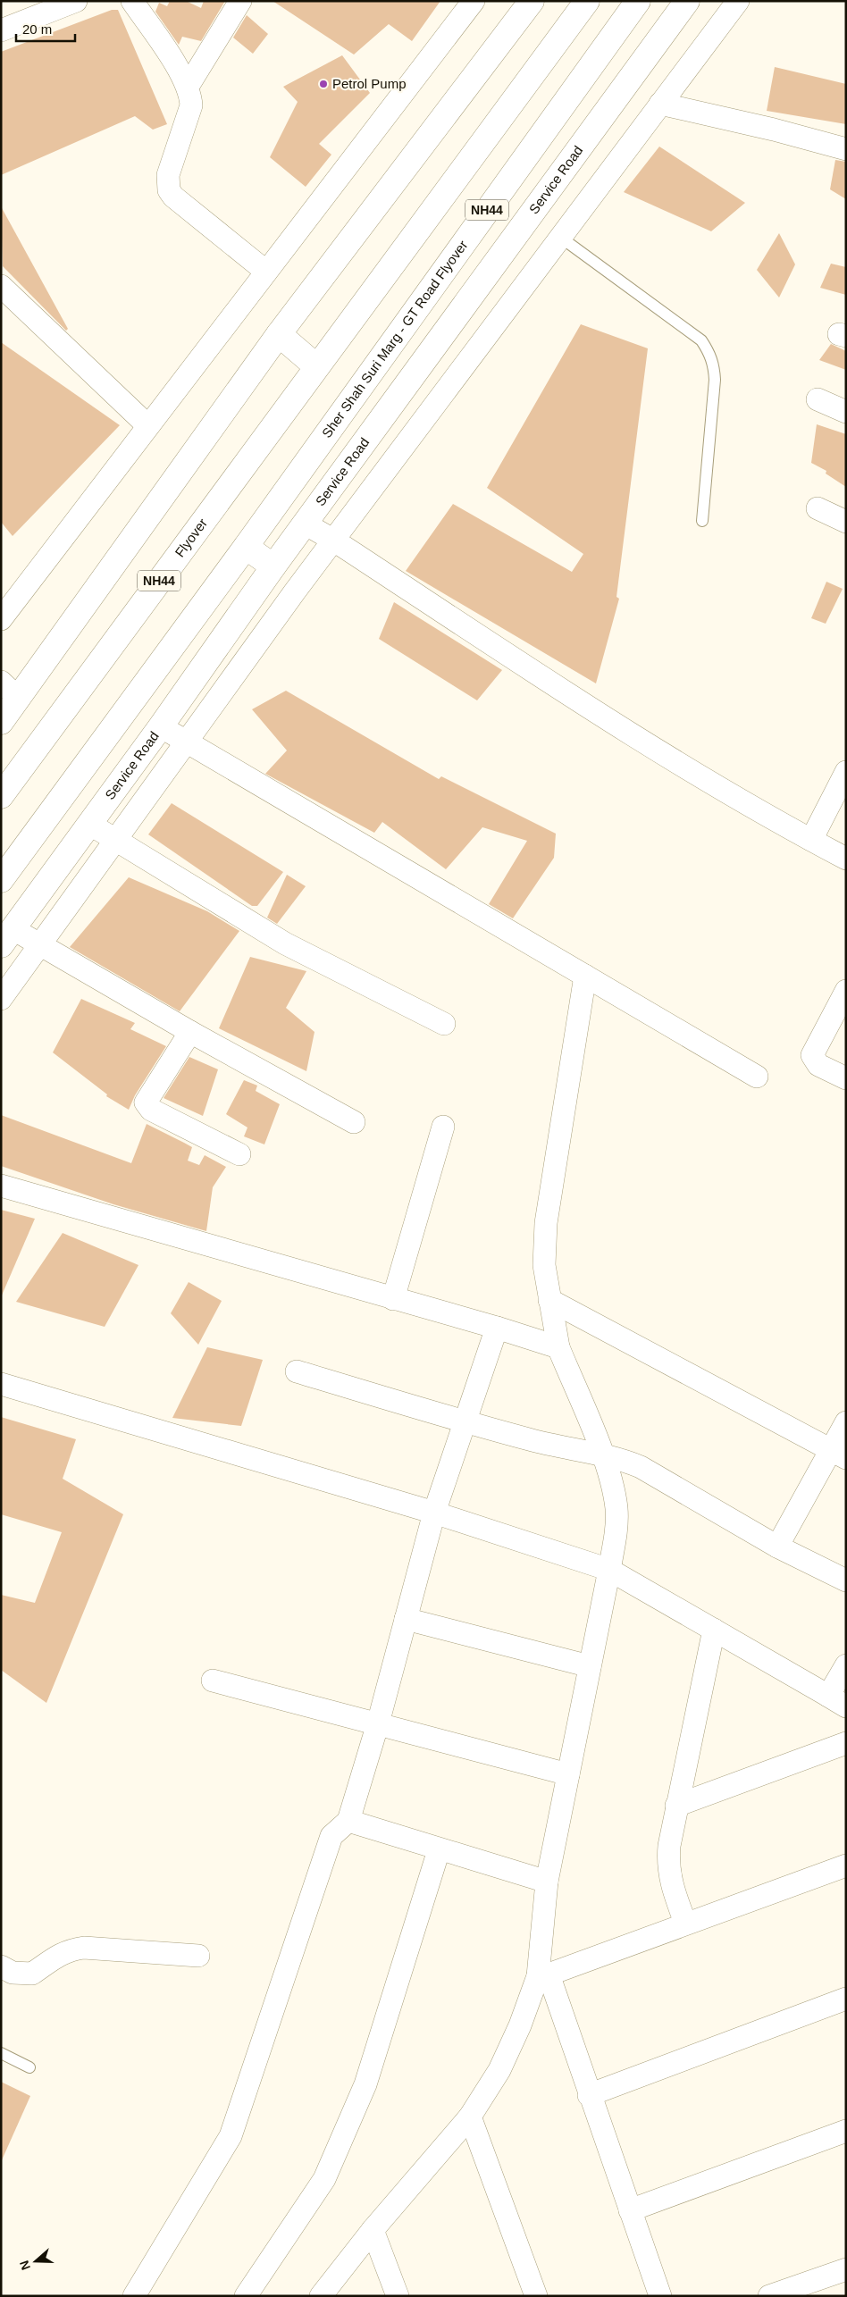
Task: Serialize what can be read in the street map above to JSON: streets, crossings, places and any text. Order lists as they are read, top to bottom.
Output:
{
  "streets": {
    "main road": [
      "Service Road",
      "NH44",
      "Sher Shah Suri Marg - GT Road Flyover",
      "Flyover"
    ]
  },
  "crossings": [
    ["NH44", "Sher Shah Suri Marg - GT Road Flyover"],
    ["NH44", "Flyover"]
  ],
  "places": ["Petrol Pump"],
  "scale_bar": "20 m",
  "north": "left"
}
